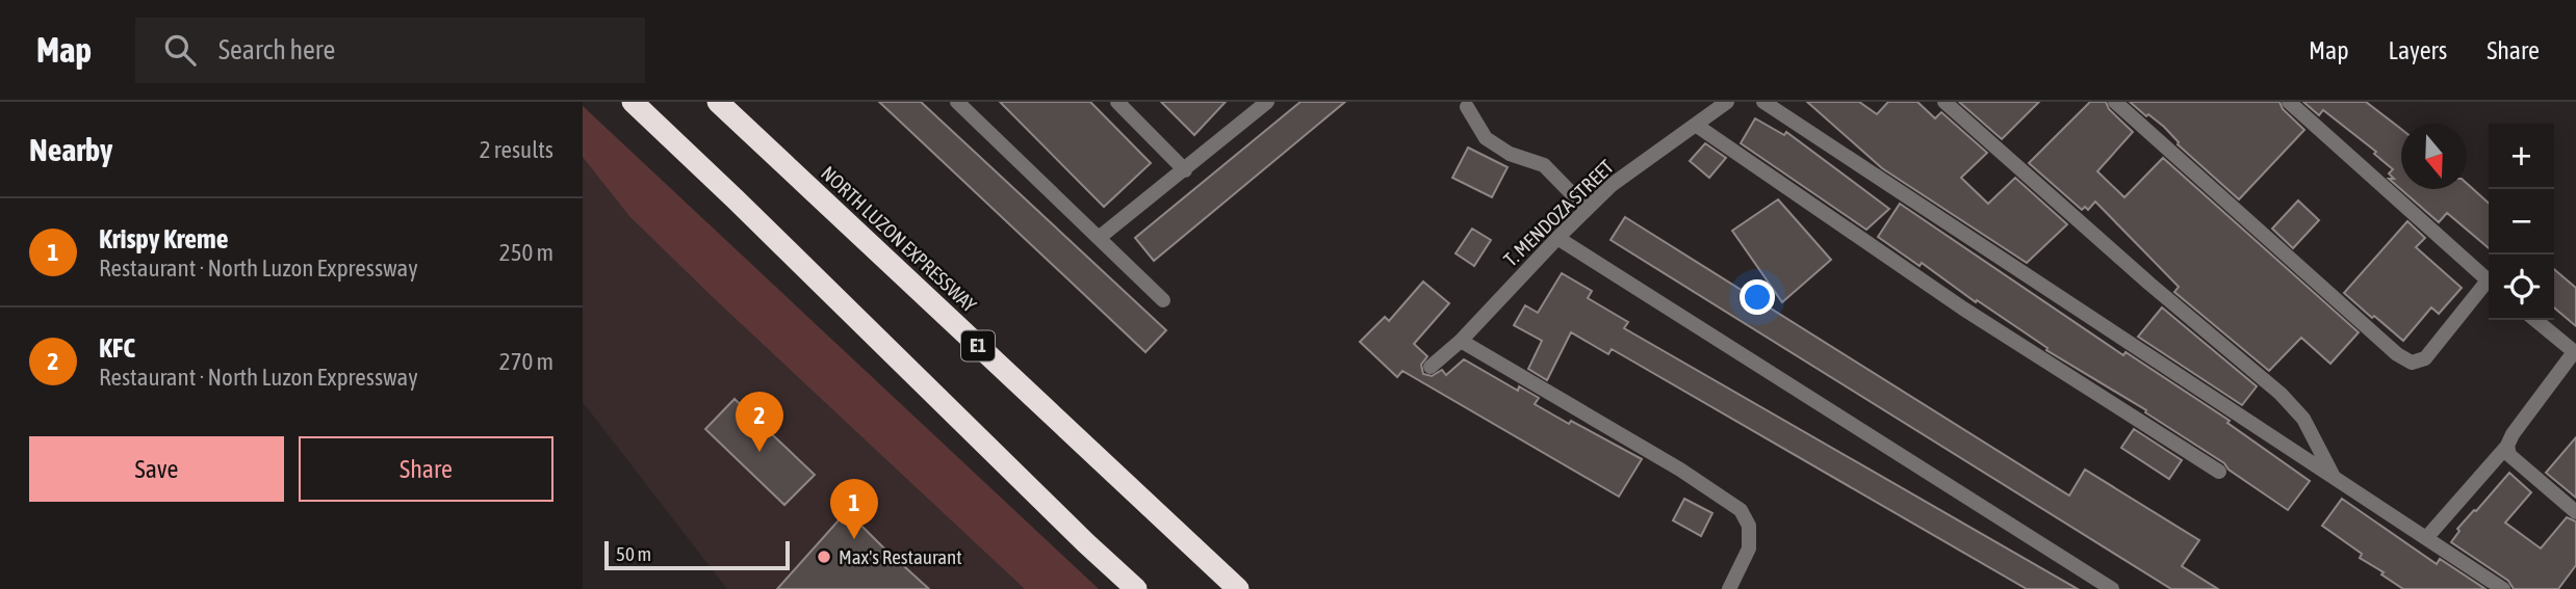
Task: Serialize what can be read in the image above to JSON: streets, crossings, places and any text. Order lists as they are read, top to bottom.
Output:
{
  "streets": {
    "highway": ["NORTH LUZON EXPRESSWAY", "E1"],
    "street": ["T. MENDOZA STREET"]
  },
  "places": ["Max's Restaurant"],
  "scale_bar": "50 m",
  "north": "bottom",
  "page": {
    "header": "Map",
    "search": "Search here",
    "nav": ["Map", "Layers", "Share"],
    "heading": ["Nearby", "2 results"],
    "map_buttons": ["+", "−"],
    "list": [
      {
        "mark": "1",
        "name": "Krispy Kreme",
        "note": "Restaurant · North Luzon Expressway",
        "value": "250 m"
      },
      {
        "mark": "2",
        "name": "KFC",
        "note": "Restaurant · North Luzon Expressway",
        "value": "270 m"
      }
    ],
    "pins": ["2", "1"],
    "buttons": ["Save", "Share"],
    "scale": "50 m"
  }
}
